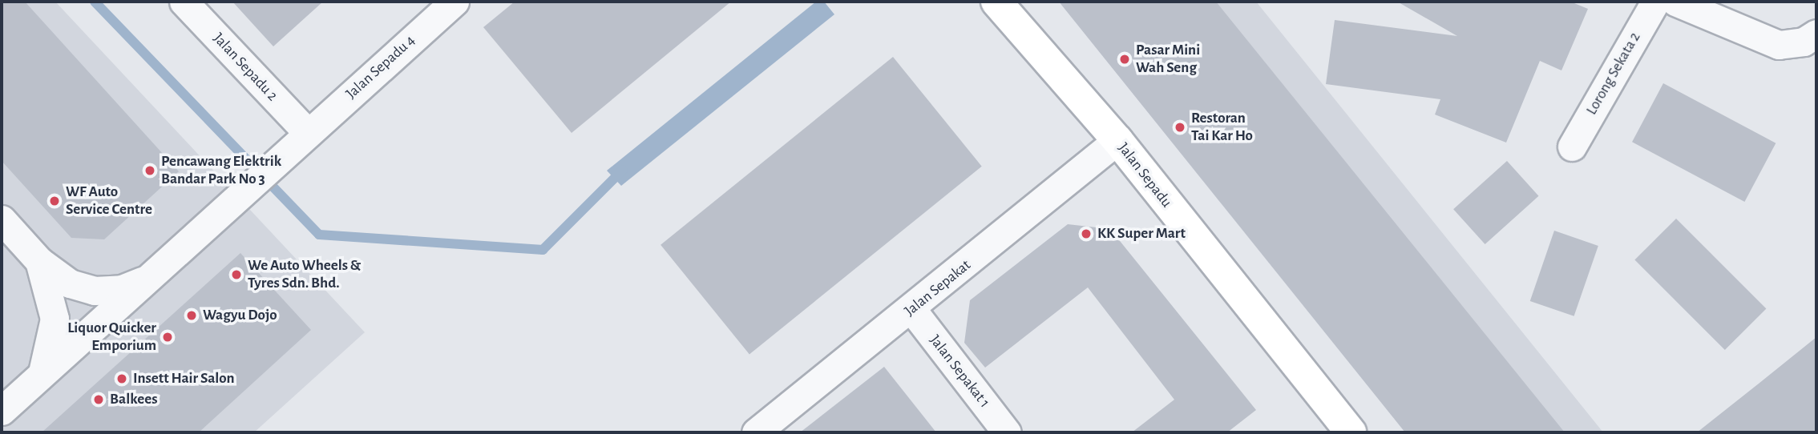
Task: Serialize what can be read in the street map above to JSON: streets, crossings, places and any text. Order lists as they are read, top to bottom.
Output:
{
  "streets": {
    "street": [
      "Jalan Sepadu 2",
      "Jalan Sepadu 4",
      "Lorong Sekata 2",
      "Jalan Sepadu",
      "Jalan Sepakat",
      "Jalan Sepakat 1"
    ]
  },
  "crossings": [
    ["Jalan Sepadu 2", "Jalan Sepadu 4"],
    ["Jalan Sepadu", "Jalan Sepakat"],
    ["Jalan Sepakat", "Jalan Sepakat 1"]
  ],
  "places": [
    "Pasar Mini Wah Seng",
    "Restoran Tai Kar Ho",
    "Pencawang Elektrik Bandar Park No 3",
    "WF Auto Service Centre",
    "KK Super Mart",
    "We Auto Wheels & Tyres Sdn. Bhd.",
    "Wagyu Dojo",
    "Liquor Quicker Emporium",
    "Insett Hair Salon",
    "Balkees"
  ]
}
